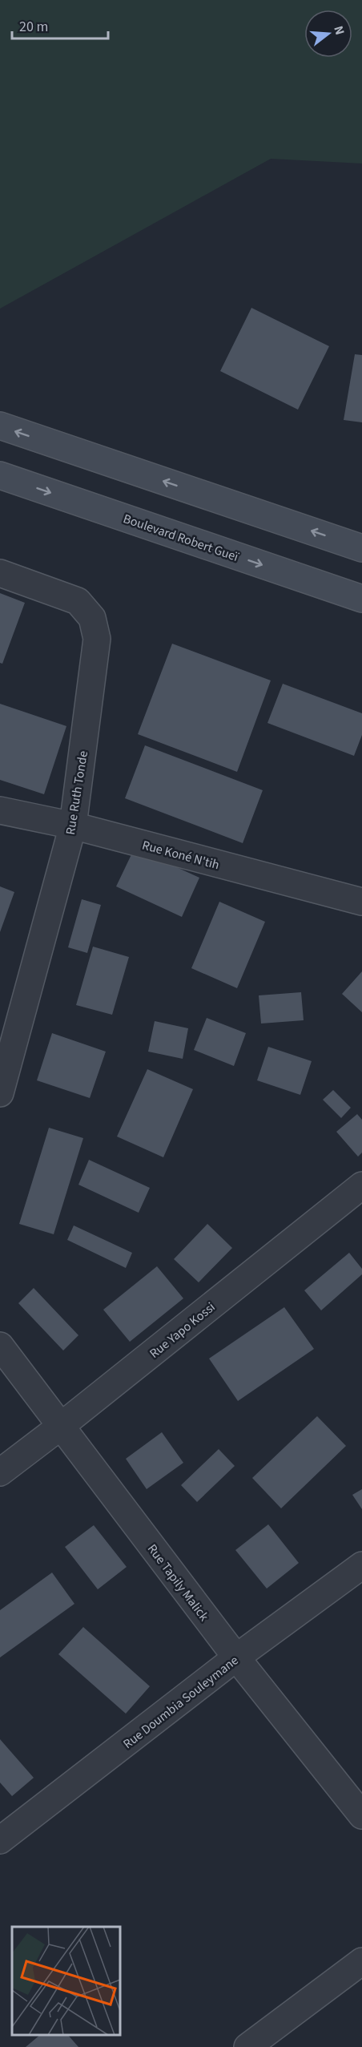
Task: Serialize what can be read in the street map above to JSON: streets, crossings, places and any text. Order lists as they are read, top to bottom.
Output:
{
  "streets": {
    "main road": ["Boulevard Robert Gueï"],
    "street": [
      "Rue Ruth Tonde",
      "Rue Koné N'tih",
      "Rue Yapo Kossi",
      "Rue Tapily Malick",
      "Rue Doumbia Souleymane"
    ]
  },
  "crossings": [
    ["Rue Ruth Tonde", "Rue Koné N'tih"],
    ["Rue Yapo Kossi", "Rue Tapily Malick"],
    ["Rue Tapily Malick", "Rue Doumbia Souleymane"]
  ],
  "scale_bar": "20 m",
  "north": "right"
}
